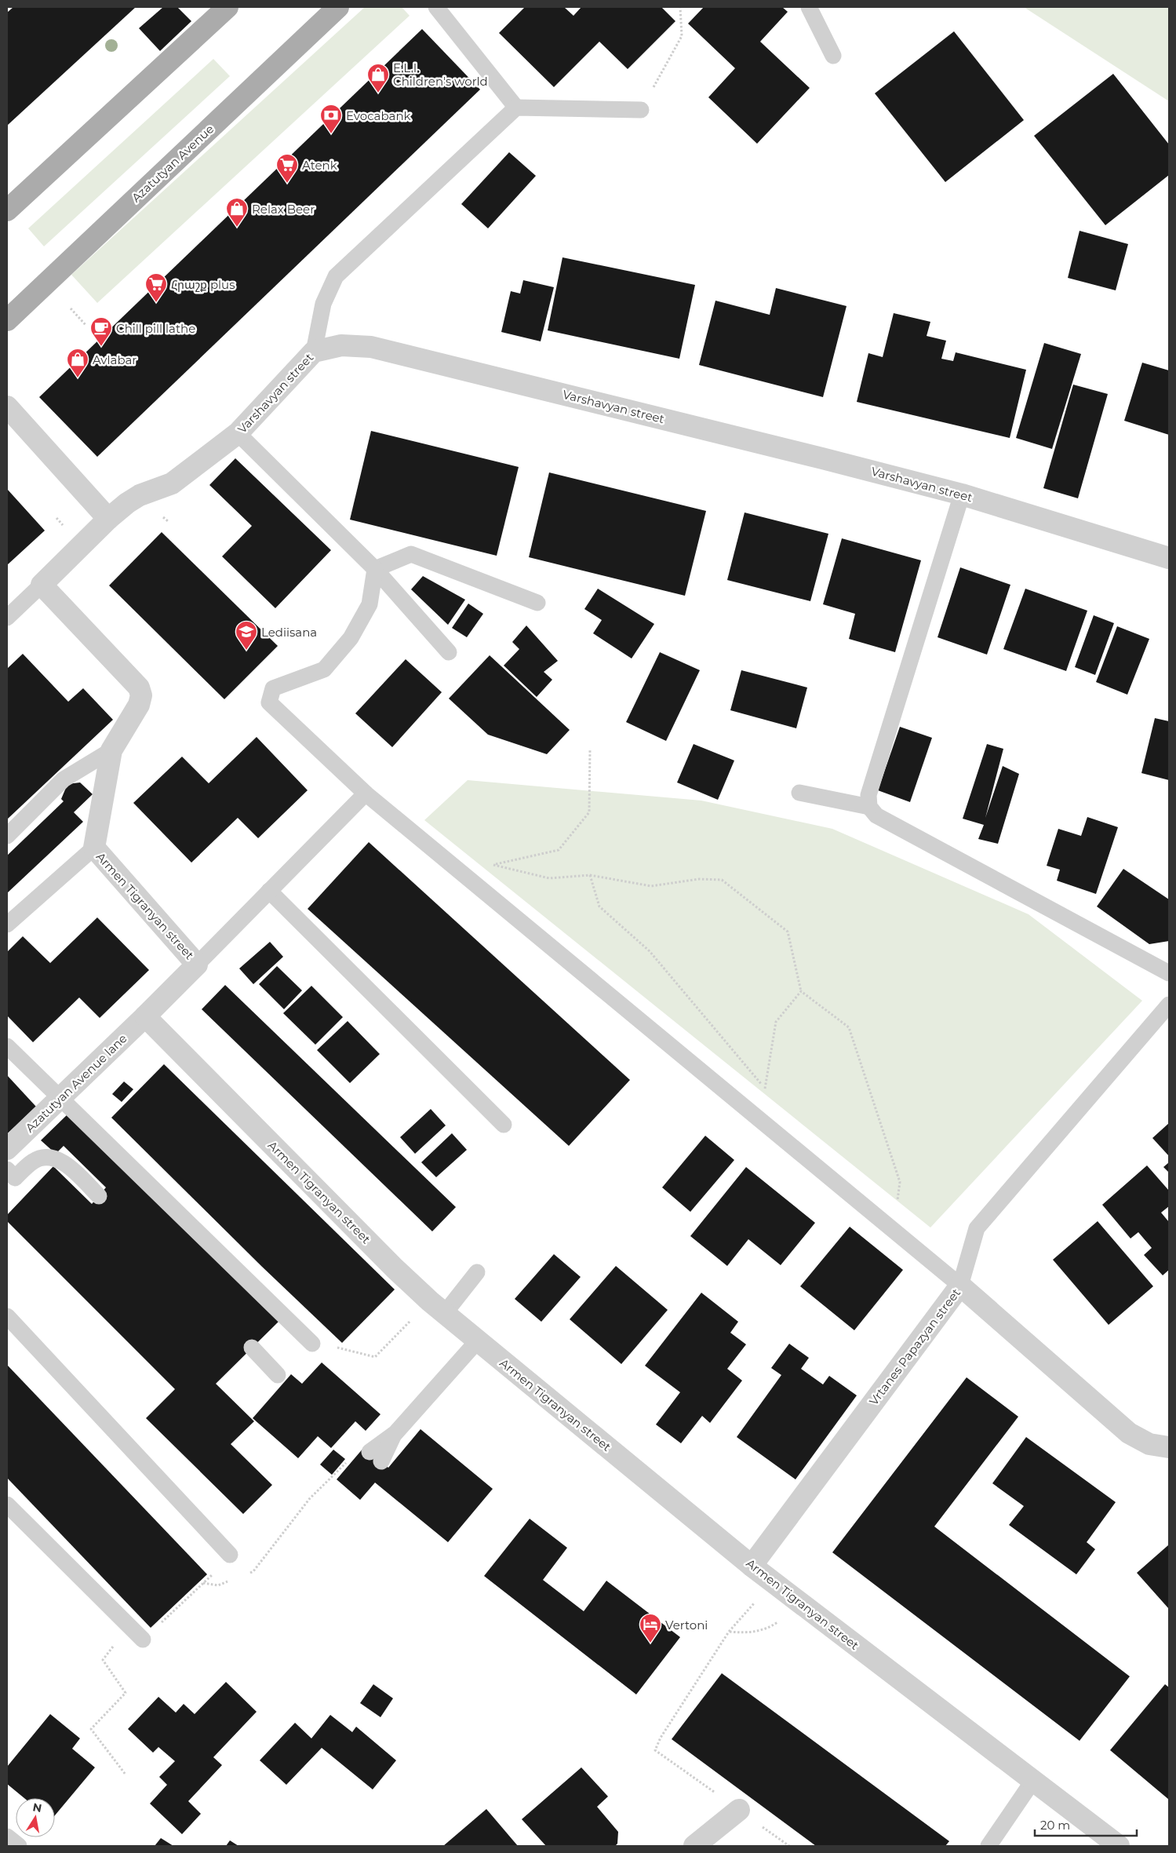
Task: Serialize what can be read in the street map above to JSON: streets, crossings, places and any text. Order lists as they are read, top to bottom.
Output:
{
  "streets": {
    "main road": ["Azatutyan Avenue"],
    "street": [
      "Varshavyan street",
      "Armen Tigranyan street",
      "Azatutyan Avenue lane",
      "Vrtanes Papazyan street"
    ]
  },
  "crossings": [
    ["Armen Tigranyan street", "Azatutyan Avenue lane"],
    ["Armen Tigranyan street", "Vrtanes Papazyan street"]
  ],
  "places": {
    "shop": ["E.L.I. Children's world", "Relax Beer", "Avlabar"],
    "bank": ["Evocabank"],
    "supermarket": ["Atenk", "Հրաշք plus"],
    "cafe": ["Chill pill lathe"],
    "school or university": ["Lediisana"],
    "hotel": ["Vertoni"]
  },
  "scale_bar": "20 m",
  "north": "top"
}
